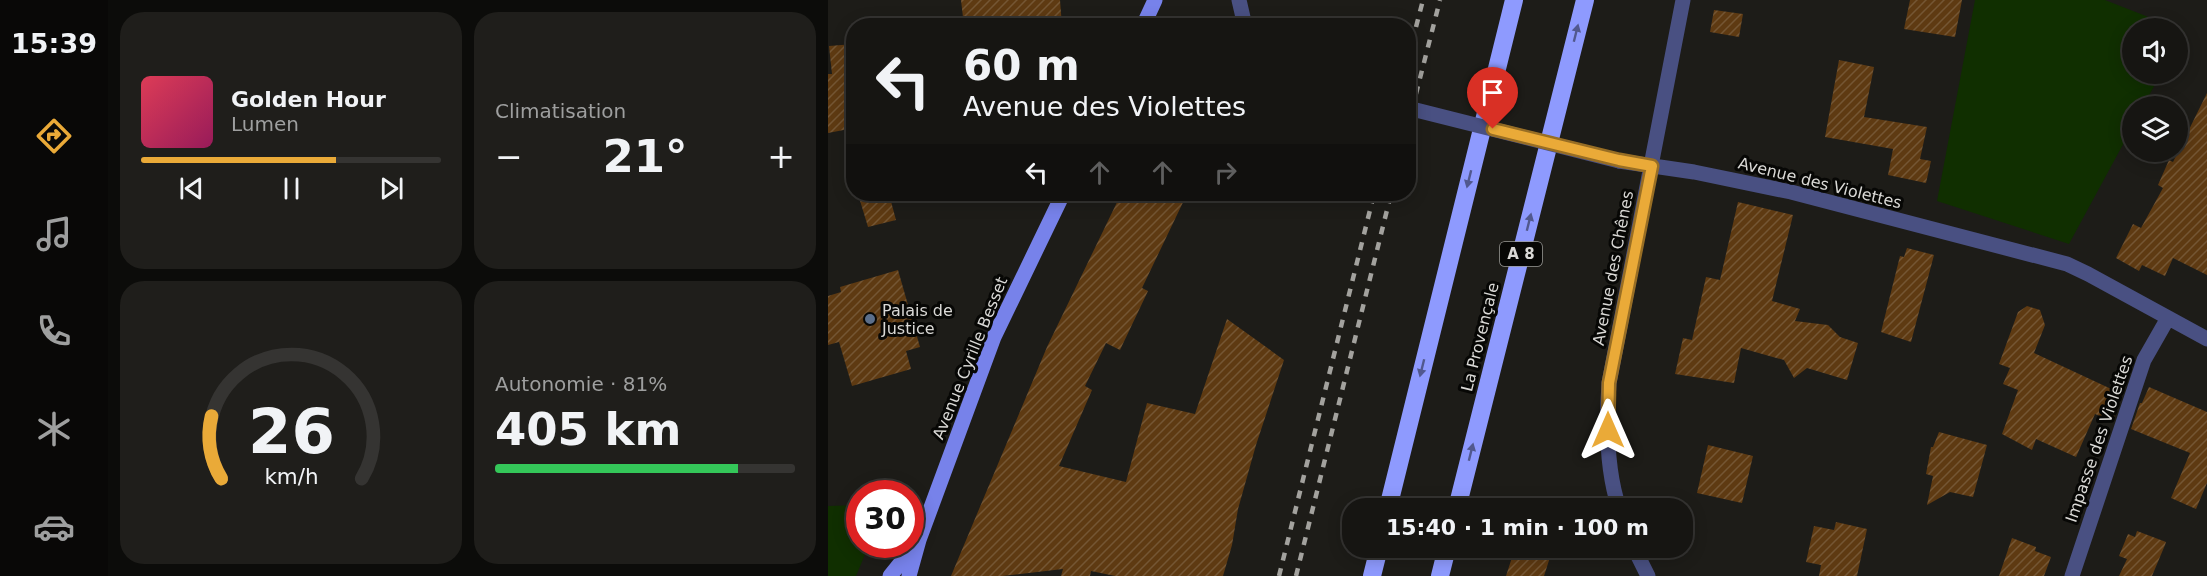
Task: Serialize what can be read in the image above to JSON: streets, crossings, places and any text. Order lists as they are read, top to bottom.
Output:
{
  "streets": {
    "highway": ["A 8", "La Provençale"],
    "main road": ["Avenue Cyrille Besset"],
    "street": ["Avenue des Violettes", "Avenue des Chênes", "Impasse des Violettes"]
  },
  "crossings": [
    ["Avenue des Violettes", "Avenue des Chênes"],
    ["Avenue des Violettes", "Impasse des Violettes"]
  ],
  "places": ["Palais de Justice"],
  "page": {
    "tabs": "15:39",
    "tile": [
      "Climatisation",
      ["Autonomie · 81%", "405 km"]
    ],
    "turn": ["60 m", "Avenue des Violettes"],
    "song": ["Golden Hour", "Lumen"],
    "heat": ["−", "21°", "+"],
    "limit": "30",
    "trip": "15:40 · 1 min · 100 m",
    "gauge": ["26", "km/h"]
  }
}
